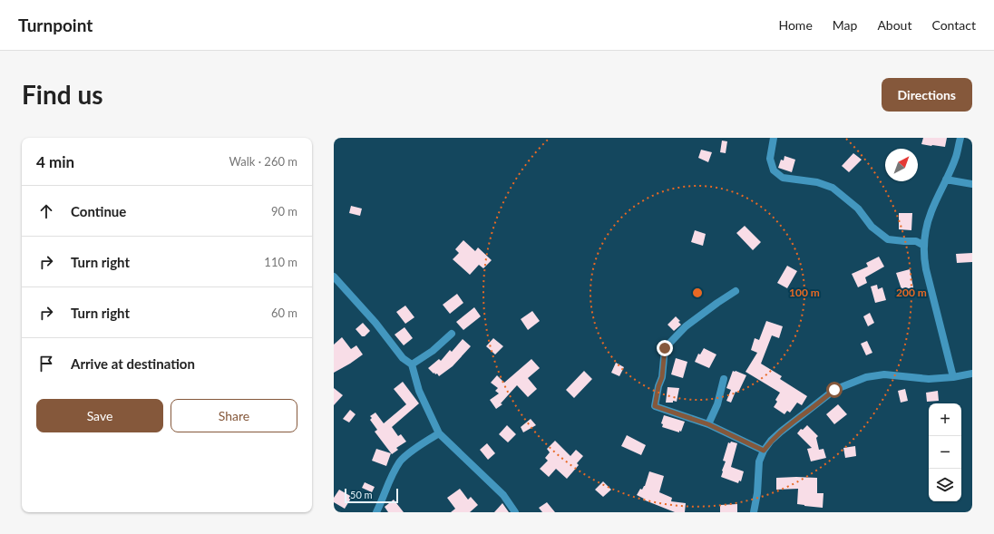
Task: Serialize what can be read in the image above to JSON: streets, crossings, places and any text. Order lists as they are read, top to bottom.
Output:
{
  "scale_bar": "50 m",
  "north": "top right",
  "page": {
    "header": "Turnpoint",
    "nav": [
      "Home",
      "Map",
      "About",
      "Contact"
    ],
    "buttons": [
      "Directions",
      ["Save", "Share"]
    ],
    "title": "Find us",
    "heading": ["4 min", "Walk · 260 m"],
    "list": [
      ["Continue", "90 m"],
      ["Turn right", "110 m"],
      ["Turn right", "60 m"],
      "Arrive at destination"
    ],
    "map_buttons": ["+", "−"],
    "scale": "50 m"
  },
  "rings": ["100 m", "200 m"]
}
